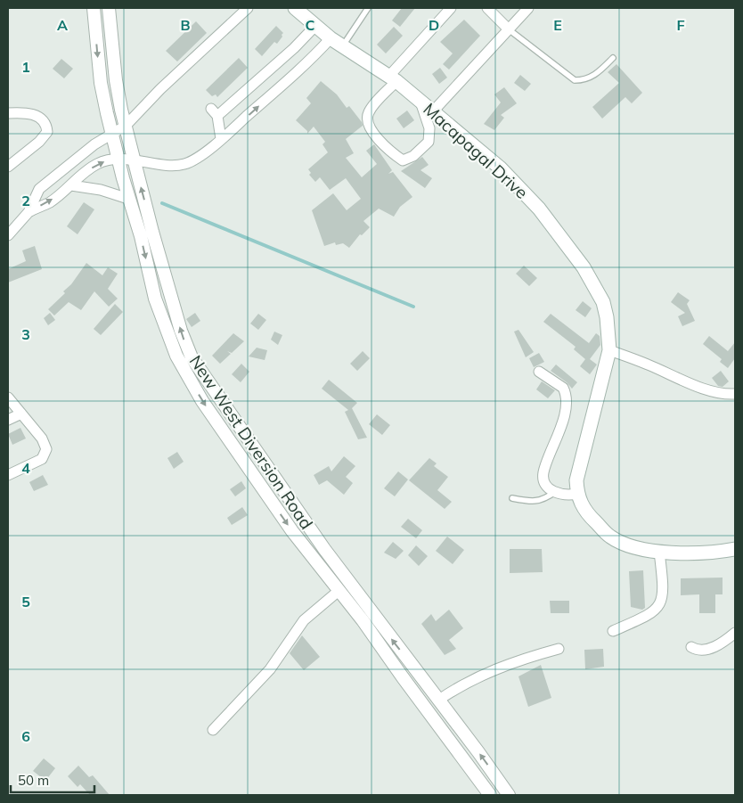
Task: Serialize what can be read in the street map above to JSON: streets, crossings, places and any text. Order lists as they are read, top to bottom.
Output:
{
  "streets": {
    "main road": ["Macapagal Drive"],
    "street": ["New West Diversion Road"]
  },
  "scale_bar": "50 m",
  "grid": {
    "columns": [
      "A",
      "B",
      "C",
      "D",
      "E",
      "F"
    ],
    "rows": [
      "1",
      "2",
      "3",
      "4",
      "5",
      "6"
    ]
  }
}
